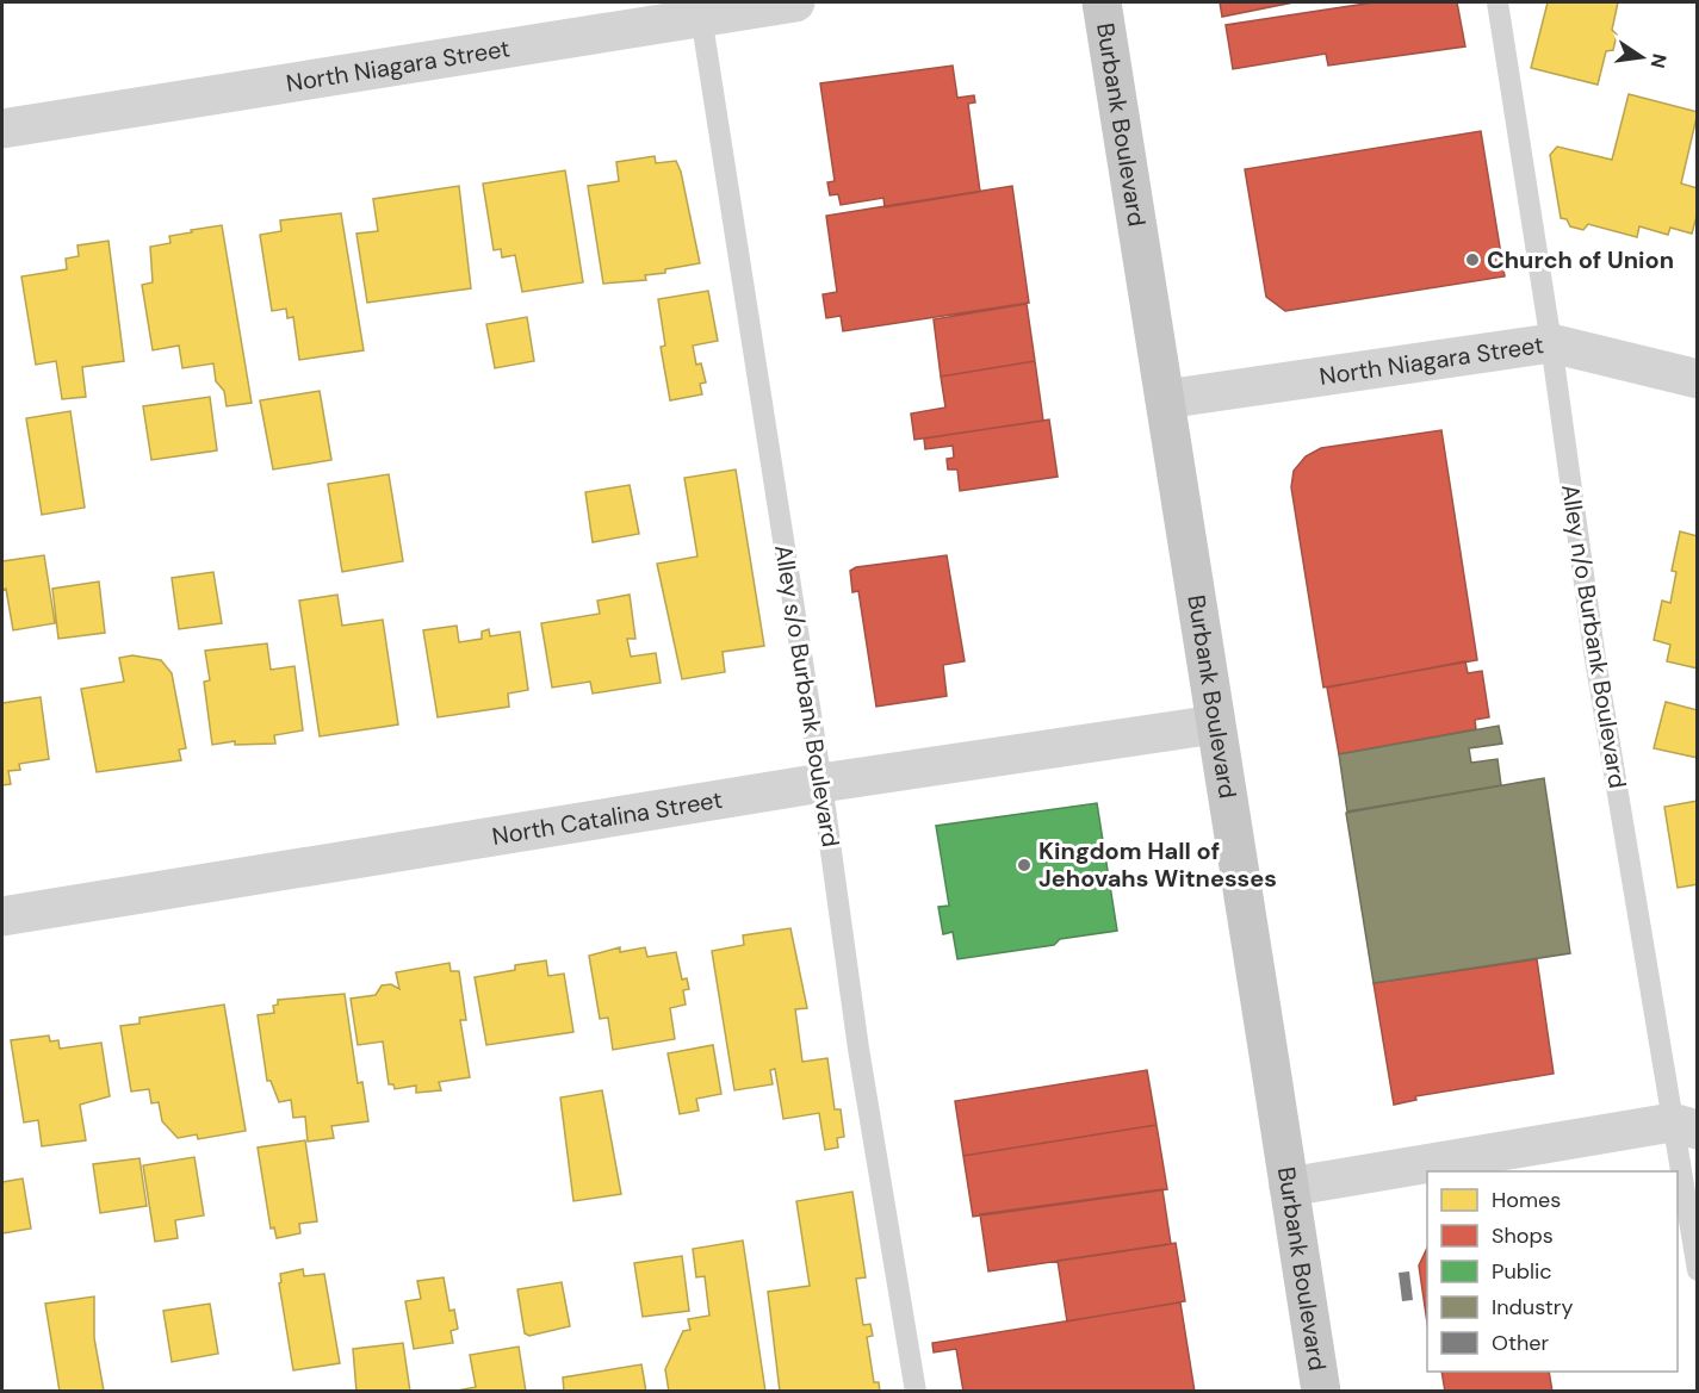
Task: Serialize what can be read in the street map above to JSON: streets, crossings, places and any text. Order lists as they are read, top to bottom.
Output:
{
  "streets": {
    "main road": ["Burbank Boulevard"],
    "street": ["North Niagara Street", "North Catalina Street"],
    "lane": ["Alley n/o Burbank Boulevard", "Alley s/o Burbank Boulevard"]
  },
  "crossings": [
    ["North Niagara Street", "Burbank Boulevard"],
    ["North Niagara Street", "Alley n/o Burbank Boulevard"],
    ["North Niagara Street", "Alley s/o Burbank Boulevard"],
    ["Burbank Boulevard", "North Catalina Street"],
    ["Alley s/o Burbank Boulevard", "North Catalina Street"]
  ],
  "places": ["Church of Union", "Kingdom Hall of Jehovahs Witnesses"],
  "legend": [
    "Homes",
    "Shops",
    "Public",
    "Industry",
    "Other"
  ],
  "north": "right"
}
